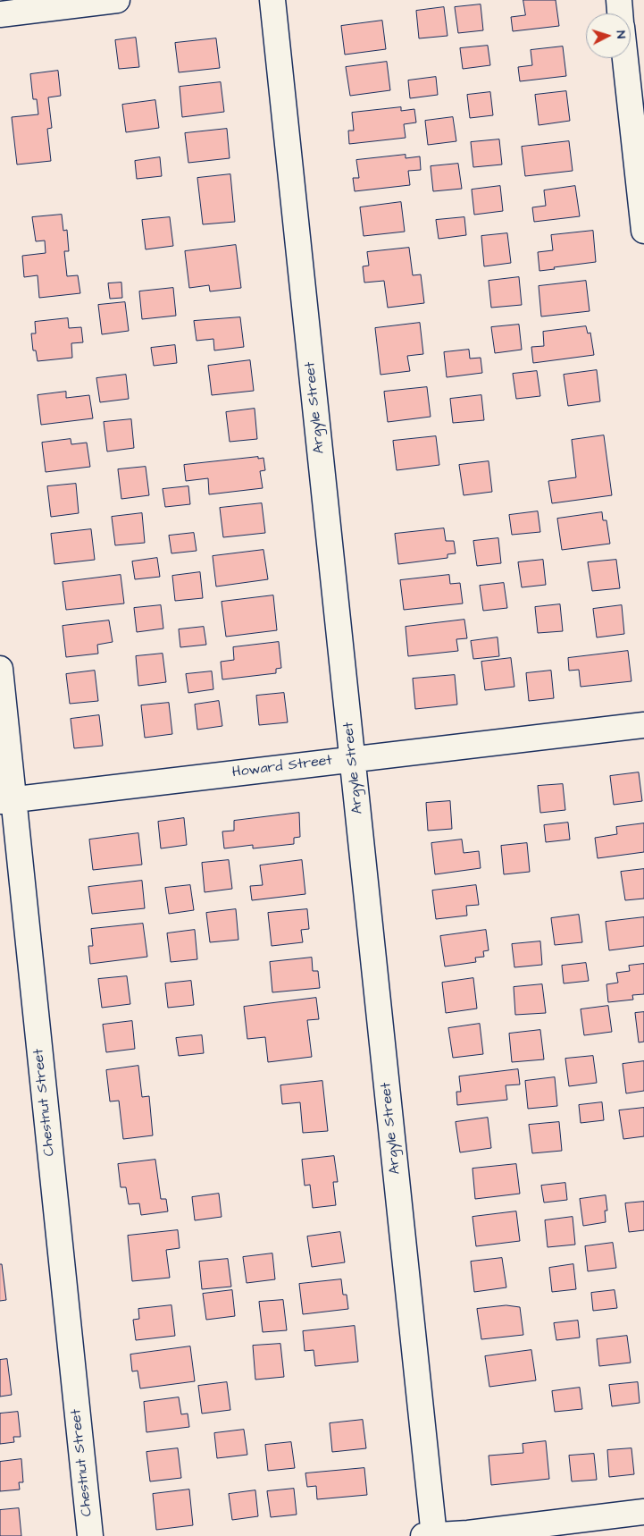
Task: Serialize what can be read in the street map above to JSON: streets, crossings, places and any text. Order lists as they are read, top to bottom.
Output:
{
  "streets": {
    "street": ["Argyle Street", "Howard Street", "Chestnut Street"]
  },
  "crossings": [
    ["Argyle Street", "Howard Street"],
    ["Howard Street", "Chestnut Street"]
  ],
  "north": "right"
}
